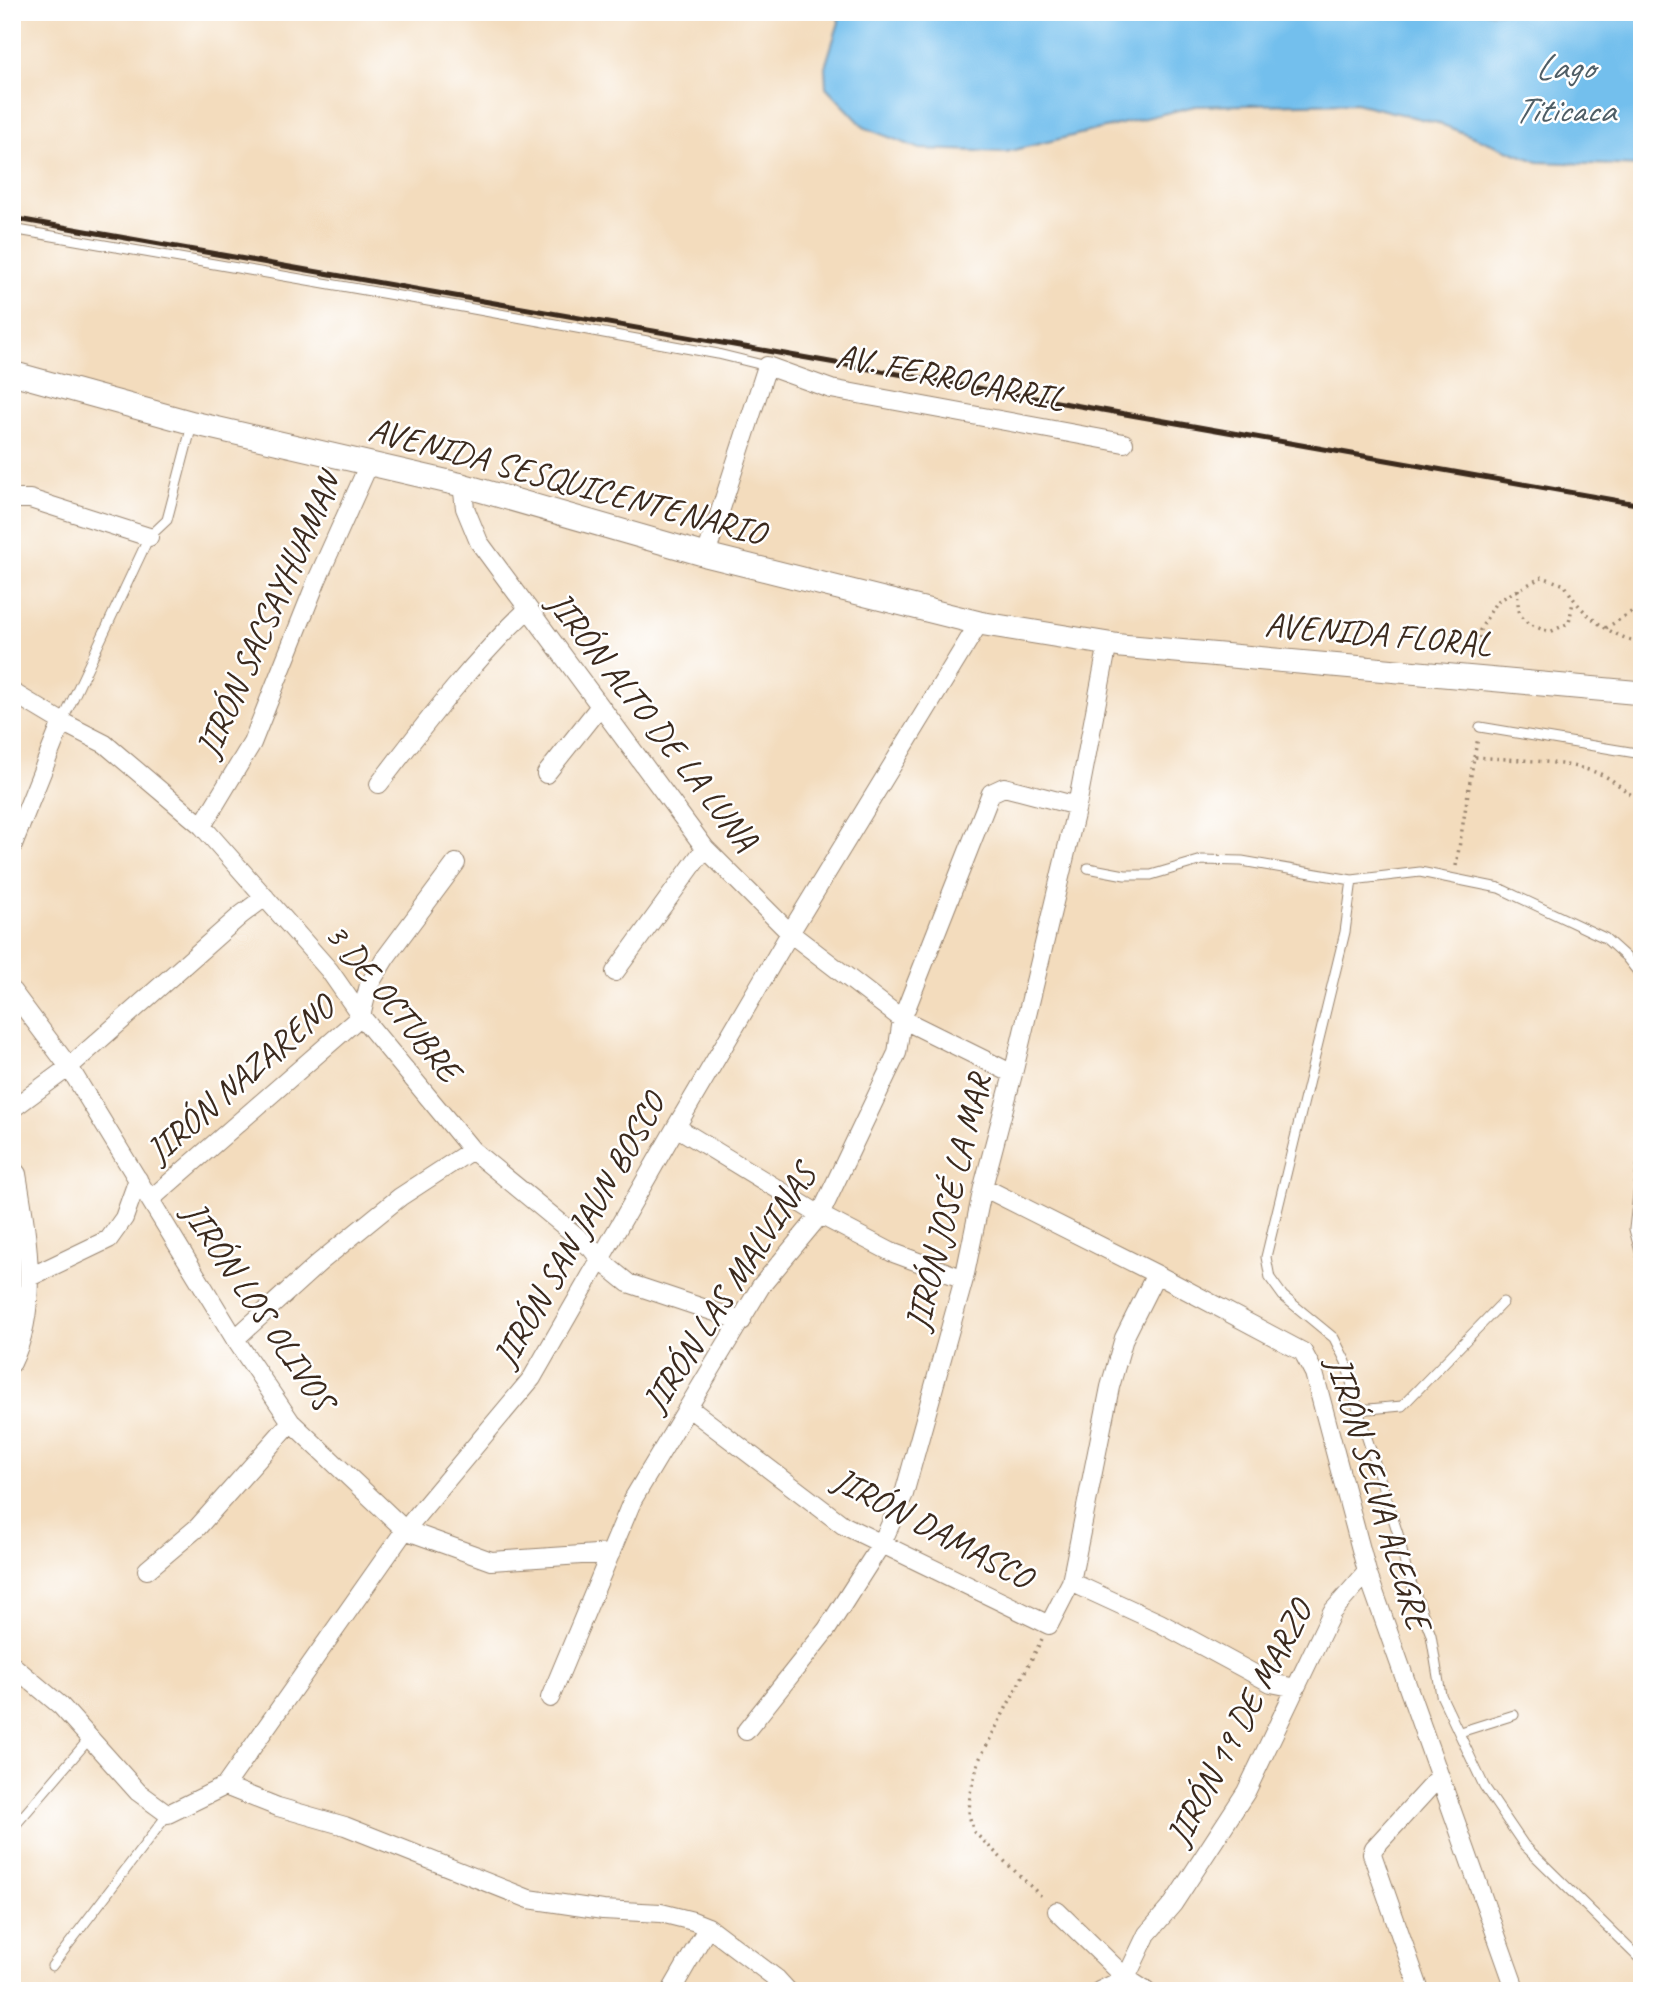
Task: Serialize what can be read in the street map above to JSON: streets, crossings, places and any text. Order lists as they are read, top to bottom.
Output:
{
  "streets": {
    "street": [
      "AV. FERROCARRIL",
      "AVENIDA SESQUICENTENARIO",
      "JIRÓN SACSAYHUAMAN",
      "AVENIDA FLORAL",
      "JIRÓN ALTO DE LA LUNA",
      "3 DE OCTUBRE",
      "JIRÓN NAZARENO",
      "JIRÓN JOSÉ LA MAR",
      "JIRÓN SAN JAUN BOSCO",
      "JIRÓN LAS MALVINAS",
      "JIRÓN LOS OLIVOS",
      "JIRÓN SELVA ALEGRE",
      "JIRÓN DAMASCO",
      "JIRÓN 19 DE MARZO"
    ]
  },
  "crossings": [
    ["AVENIDA SESQUICENTENARIO", "JIRÓN SACSAYHUAMAN"],
    ["AVENIDA SESQUICENTENARIO", "AVENIDA FLORAL"],
    ["AVENIDA SESQUICENTENARIO", "JIRÓN ALTO DE LA LUNA"],
    ["AVENIDA SESQUICENTENARIO", "JIRÓN JOSÉ LA MAR"],
    ["AVENIDA SESQUICENTENARIO", "JIRÓN SAN JAUN BOSCO"],
    ["JIRÓN SACSAYHUAMAN", "3 DE OCTUBRE"],
    ["AVENIDA FLORAL", "JIRÓN JOSÉ LA MAR"],
    ["JIRÓN ALTO DE LA LUNA", "JIRÓN JOSÉ LA MAR"],
    ["JIRÓN ALTO DE LA LUNA", "JIRÓN SAN JAUN BOSCO"],
    ["JIRÓN ALTO DE LA LUNA", "JIRÓN LAS MALVINAS"],
    ["3 DE OCTUBRE", "JIRÓN NAZARENO"],
    ["3 DE OCTUBRE", "JIRÓN SAN JAUN BOSCO"],
    ["3 DE OCTUBRE", "JIRÓN LAS MALVINAS"],
    ["JIRÓN NAZARENO", "JIRÓN LOS OLIVOS"],
    ["JIRÓN JOSÉ LA MAR", "JIRÓN LAS MALVINAS"],
    ["JIRÓN JOSÉ LA MAR", "JIRÓN SELVA ALEGRE"],
    ["JIRÓN JOSÉ LA MAR", "JIRÓN DAMASCO"],
    ["JIRÓN SAN JAUN BOSCO", "JIRÓN LOS OLIVOS"],
    ["JIRÓN LAS MALVINAS", "JIRÓN LOS OLIVOS"],
    ["JIRÓN LAS MALVINAS", "JIRÓN DAMASCO"],
    ["JIRÓN SELVA ALEGRE", "JIRÓN 19 DE MARZO"],
    ["JIRÓN DAMASCO", "JIRÓN 19 DE MARZO"]
  ],
  "water": ["Lago Titicaca"]
}
